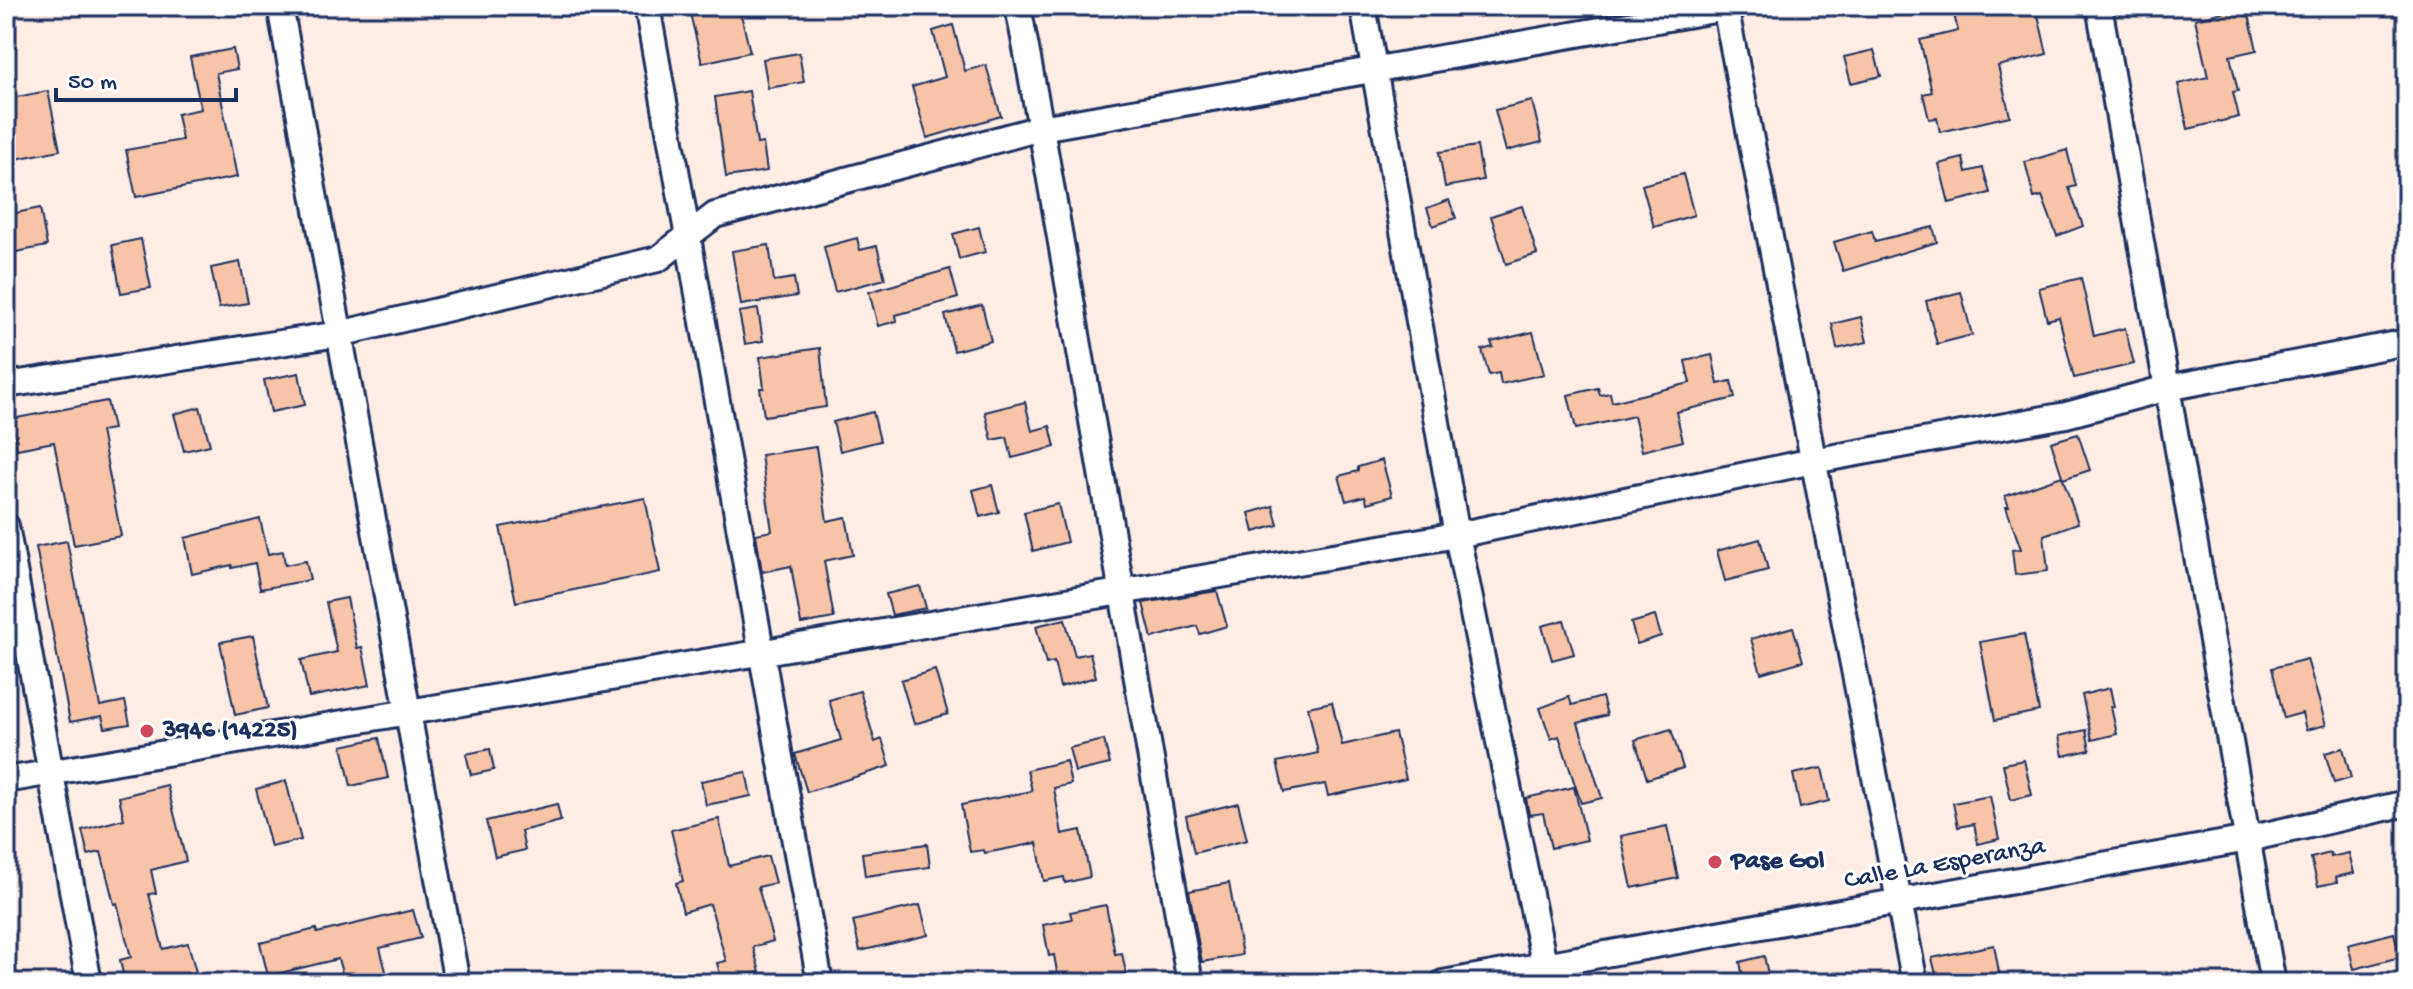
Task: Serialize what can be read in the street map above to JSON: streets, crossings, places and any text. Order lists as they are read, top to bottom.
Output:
{
  "streets": {
    "street": ["Calle La Esperanza"]
  },
  "places": ["3946 (14225)", "Pase Gol"],
  "scale_bar": "50 m"
}
